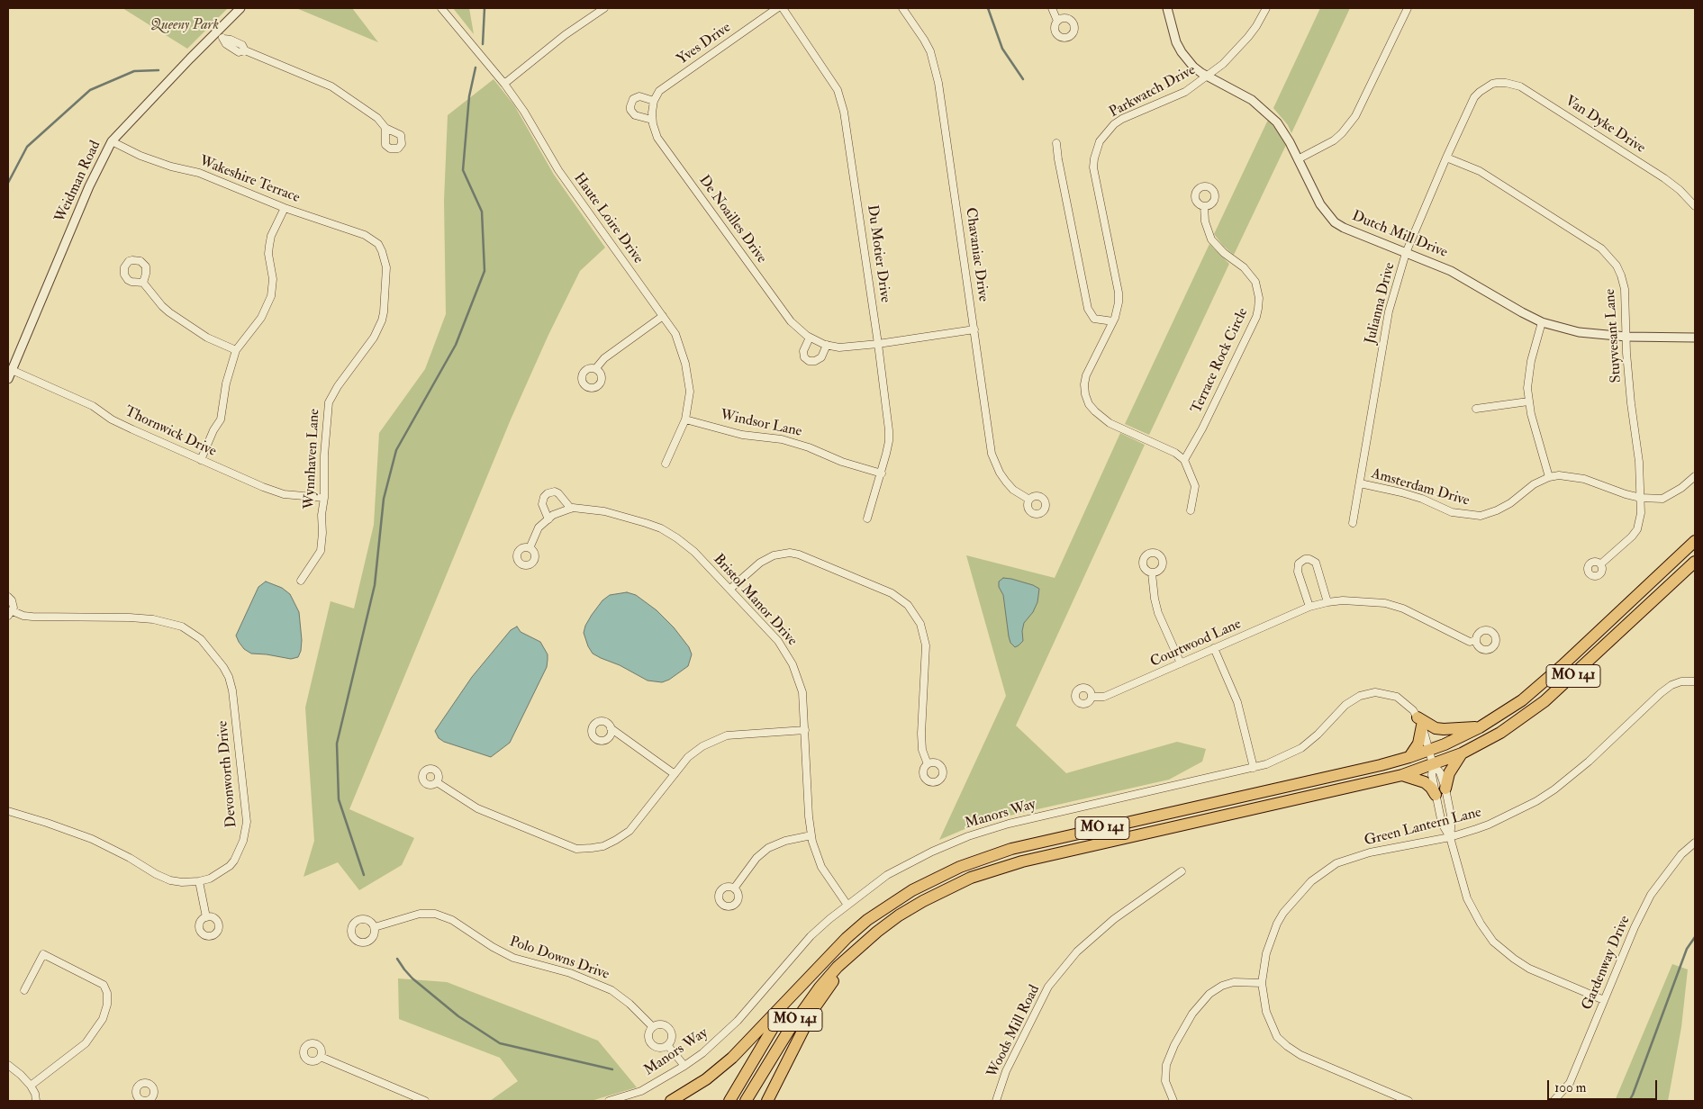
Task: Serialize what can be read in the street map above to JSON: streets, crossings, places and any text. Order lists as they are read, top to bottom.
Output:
{
  "streets": {
    "highway": ["MO 141"],
    "street": [
      "Yves Drive",
      "Parkwatch Drive",
      "Van Dyke Drive",
      "Wakeshire Terrace",
      "Weidman Road",
      "Haute Loire Drive",
      "De Noailles Drive",
      "Dutch Mill Drive",
      "Du Motier Drive",
      "Chavaniac Drive",
      "Julianna Drive",
      "Stuyvesant Lane",
      "Terrace Rock Circle",
      "Windsor Lane",
      "Thornwick Drive",
      "Wynnhaven Lane",
      "Amsterdam Drive",
      "Bristol Manor Drive",
      "Courtwood Lane",
      "Devonworth Drive",
      "Manors Way",
      "Green Lantern Lane",
      "Polo Downs Drive",
      "Gardenway Drive",
      "Woods Mill Road"
    ]
  },
  "crossings": [
    ["Yves Drive", "De Noailles Drive"],
    ["Parkwatch Drive", "Dutch Mill Drive"],
    ["Parkwatch Drive", "Terrace Rock Circle"],
    ["Van Dyke Drive", "Julianna Drive"],
    ["Wakeshire Terrace", "Weidman Road"],
    ["Wakeshire Terrace", "Wynnhaven Lane"],
    ["Weidman Road", "Thornwick Drive"],
    ["Haute Loire Drive", "Windsor Lane"],
    ["De Noailles Drive", "Du Motier Drive"],
    ["De Noailles Drive", "Chavaniac Drive"],
    ["Dutch Mill Drive", "Julianna Drive"],
    ["Dutch Mill Drive", "Stuyvesant Lane"],
    ["Du Motier Drive", "Windsor Lane"],
    ["Julianna Drive", "Stuyvesant Lane"],
    ["Julianna Drive", "Amsterdam Drive"],
    ["Stuyvesant Lane", "Amsterdam Drive"],
    ["Thornwick Drive", "Wynnhaven Lane"],
    ["Bristol Manor Drive", "Manors Way"],
    ["MO 141", "Manors Way"]
  ],
  "parks": ["Queeny Park"],
  "scale_bar": "100 m"
}
